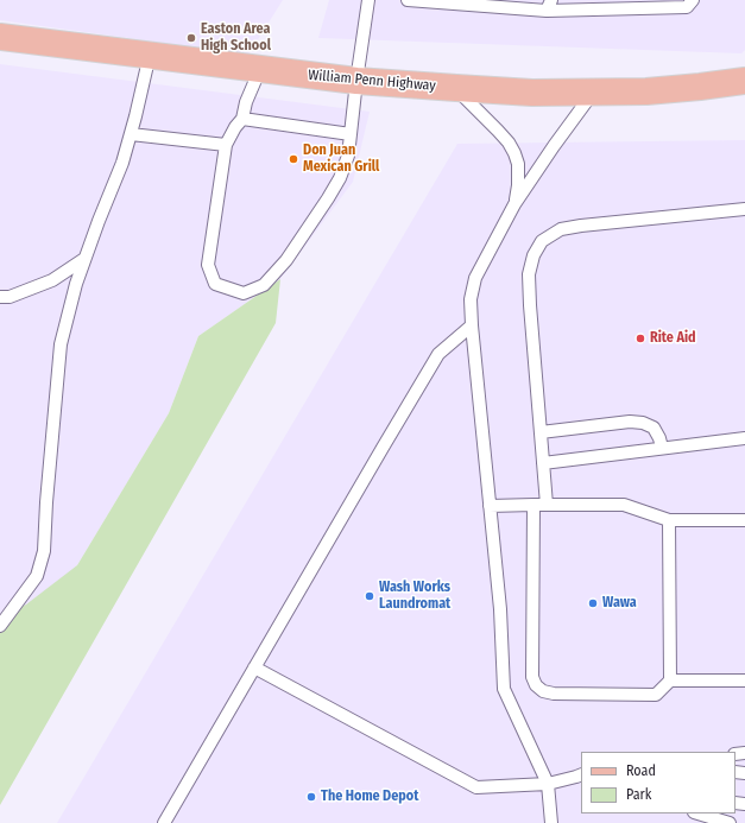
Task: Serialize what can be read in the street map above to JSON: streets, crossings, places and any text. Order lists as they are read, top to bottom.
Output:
{
  "streets": {
    "main road": ["William Penn Highway"]
  },
  "places": [
    "Easton Area High School",
    "Don Juan Mexican Grill",
    "Rite Aid",
    "Wash Works Laundromat",
    "Wawa",
    "The Home Depot"
  ],
  "legend": ["Road", "Park"]
}
